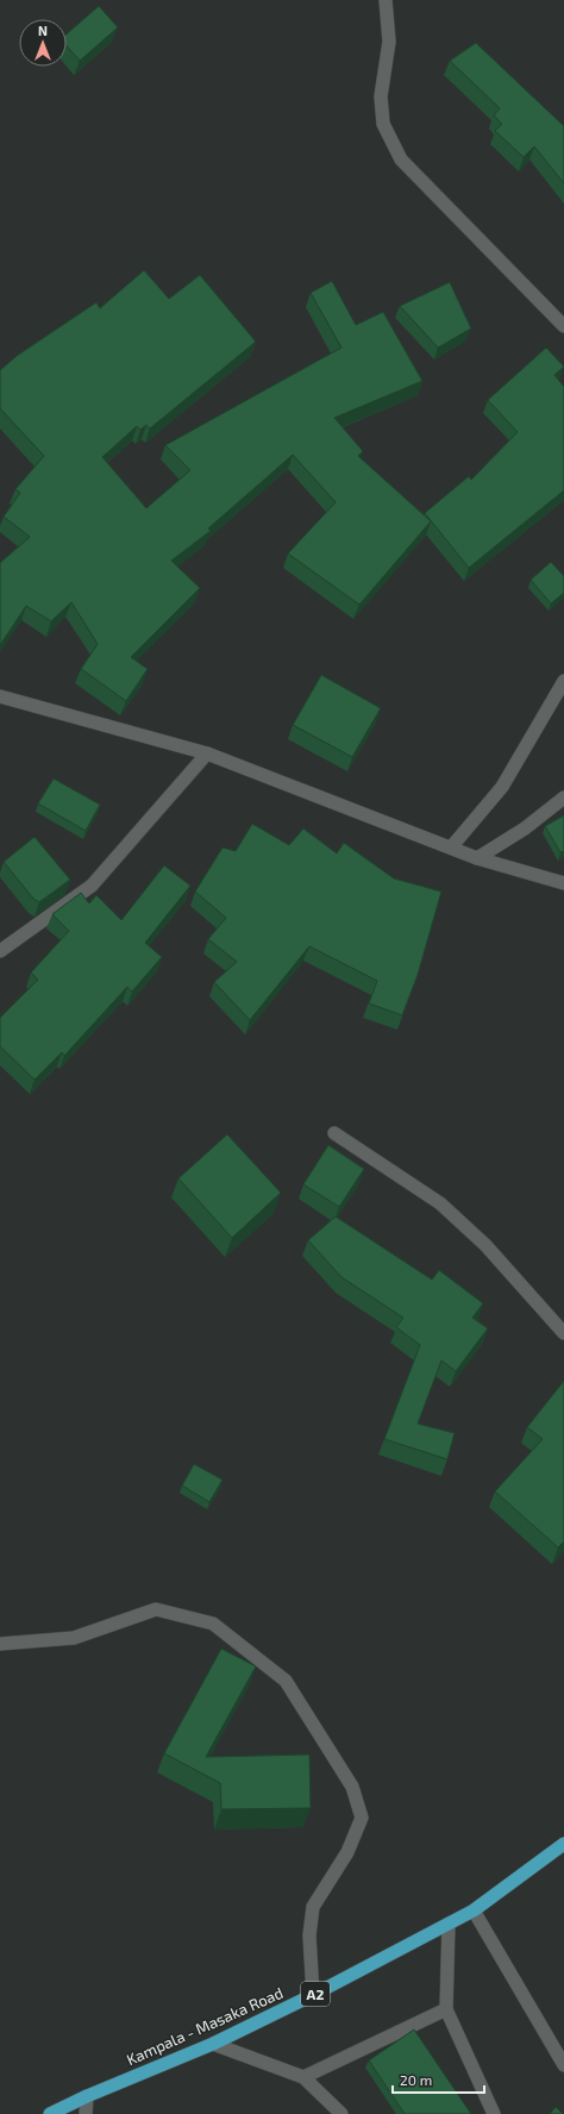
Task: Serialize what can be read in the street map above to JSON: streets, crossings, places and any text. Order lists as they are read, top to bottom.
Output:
{
  "streets": {
    "main road": ["A2", "Kampala - Masaka Road"]
  },
  "scale_bar": "20 m",
  "north": "top"
}
